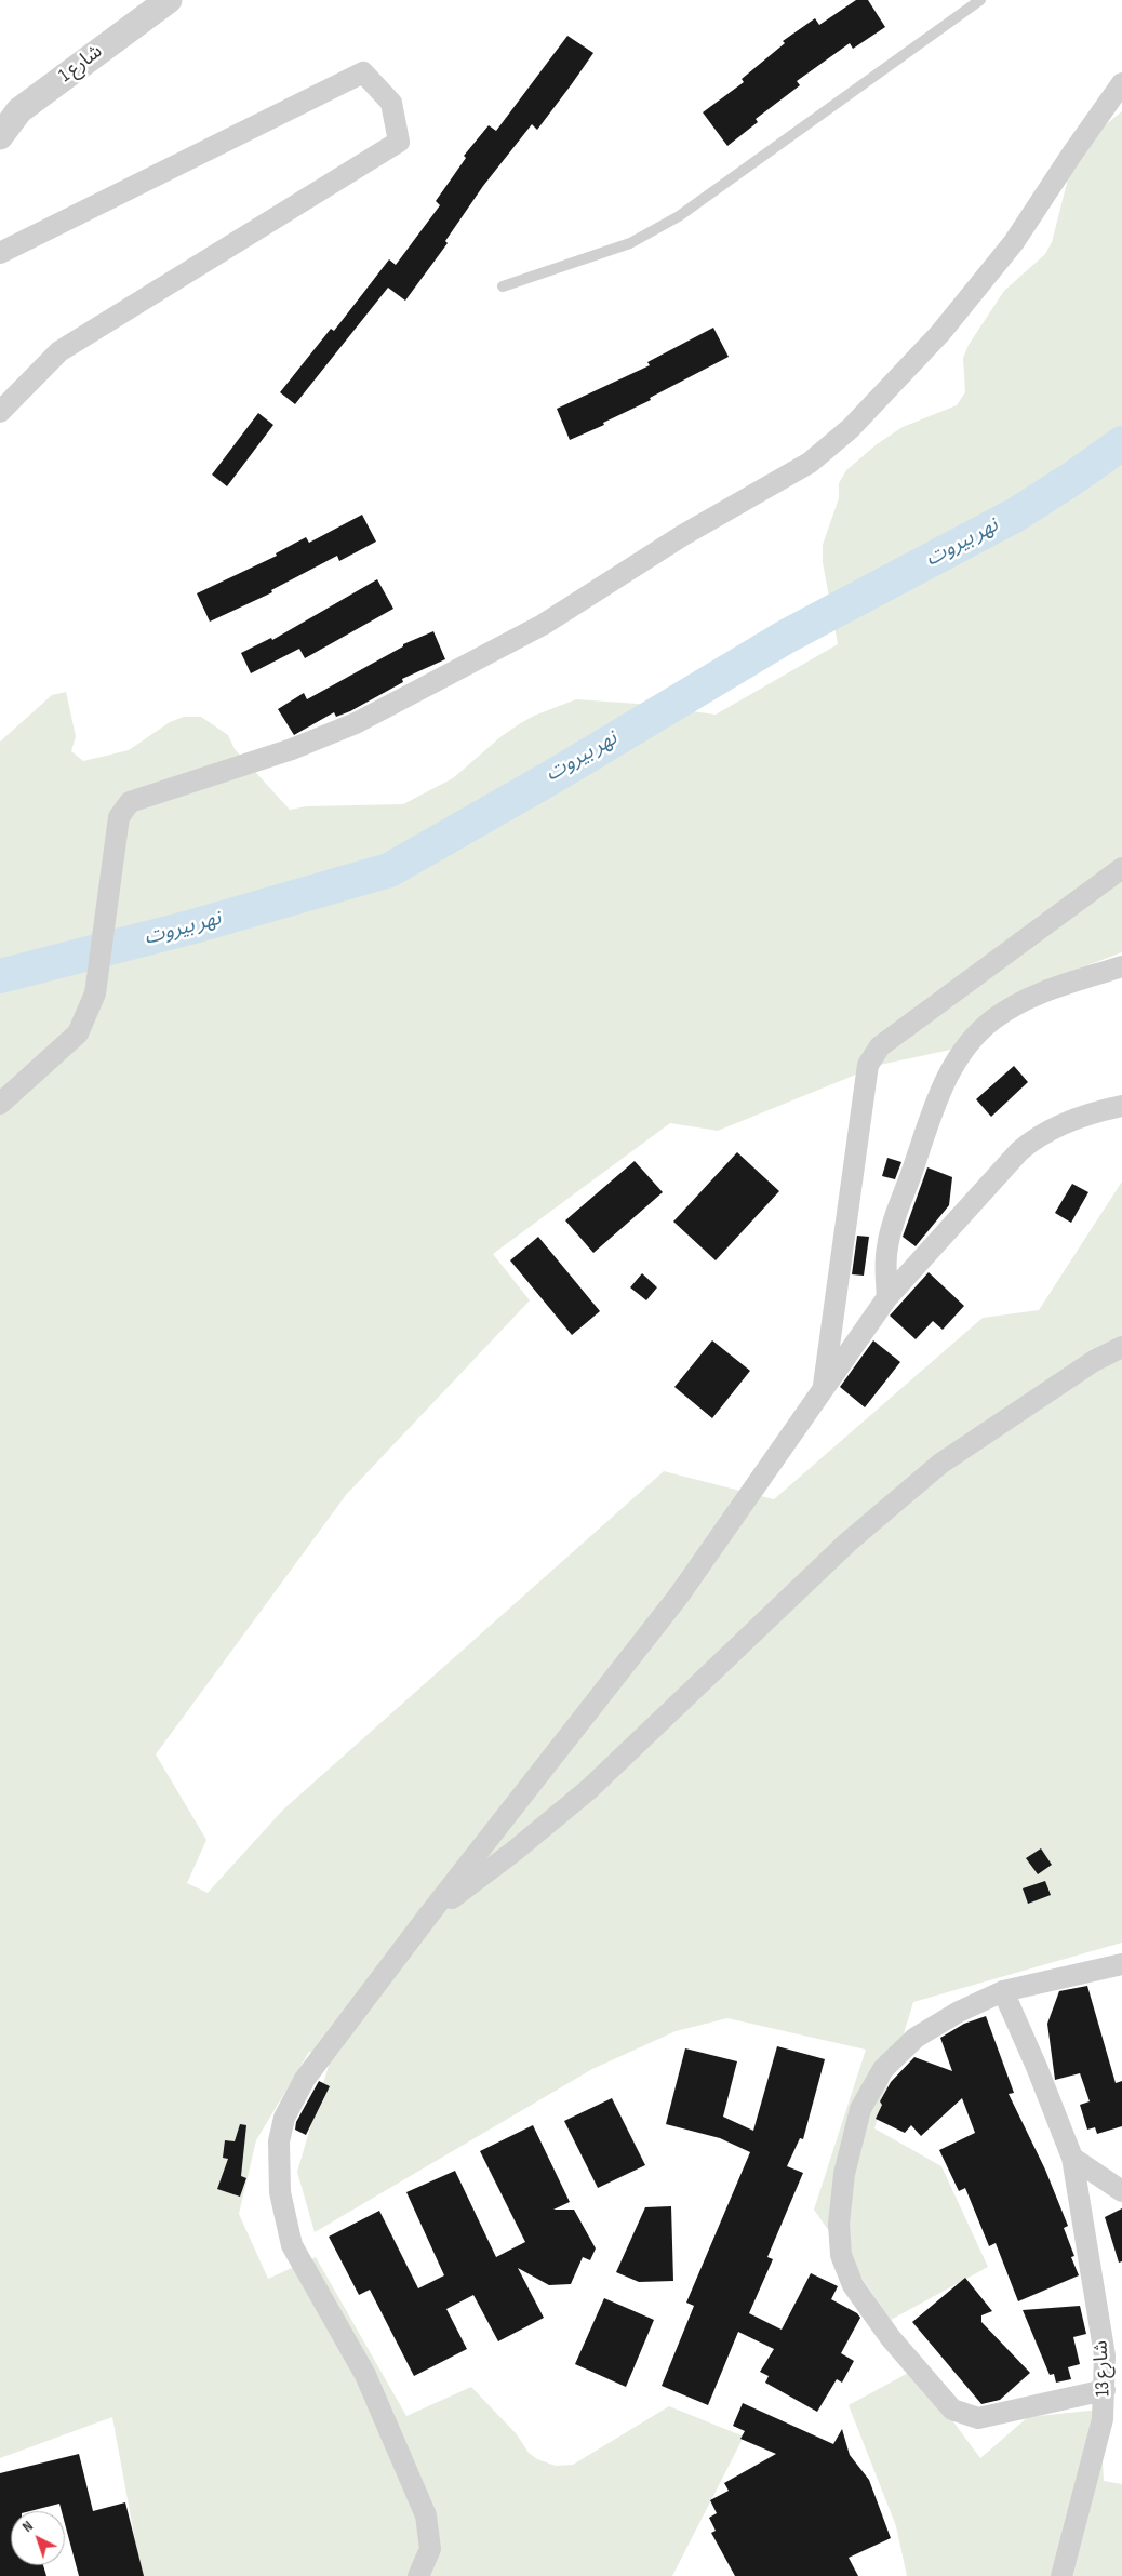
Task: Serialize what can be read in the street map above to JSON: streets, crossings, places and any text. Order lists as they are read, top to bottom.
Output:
{
  "streets": {
    "street": ["شارع 1", "شارع 13"]
  },
  "water": ["نهر بيروت"],
  "north": "top left"
}
